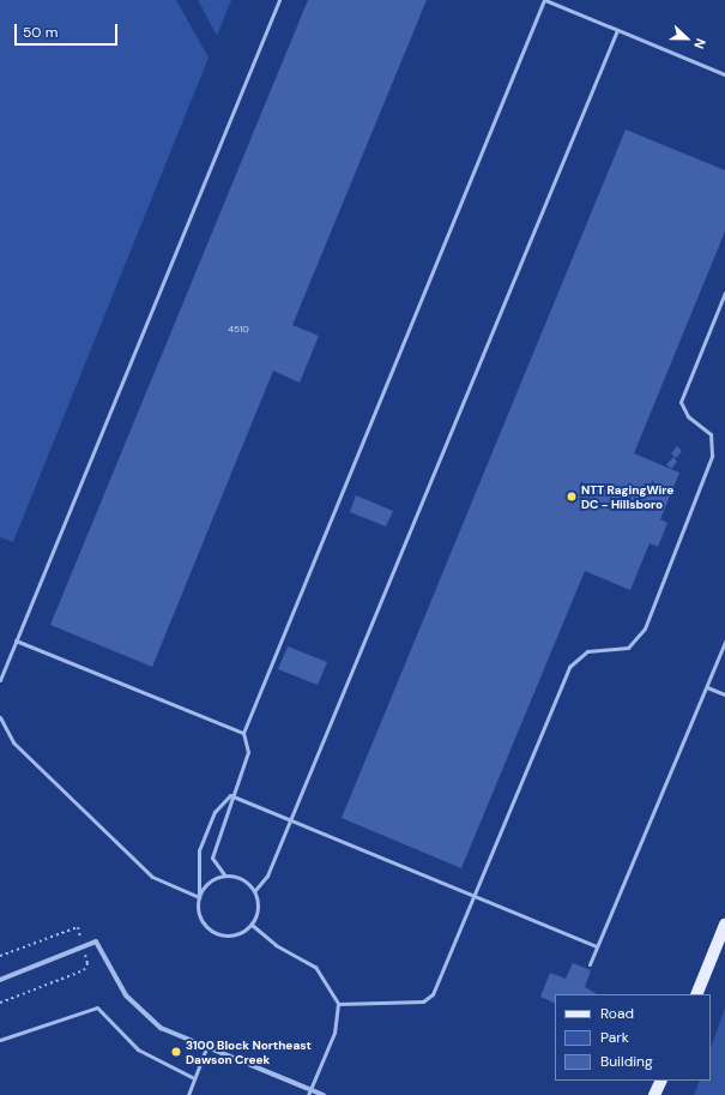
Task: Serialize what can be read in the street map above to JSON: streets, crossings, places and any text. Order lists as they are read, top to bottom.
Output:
{
  "places": ["NTT RagingWire DC - Hillsboro", "3100 Block Northeast Dawson Creek"],
  "house_numbers": ["4510"],
  "legend": ["Road", "Park", "Building"],
  "scale_bar": "50 m",
  "north": "right"
}
